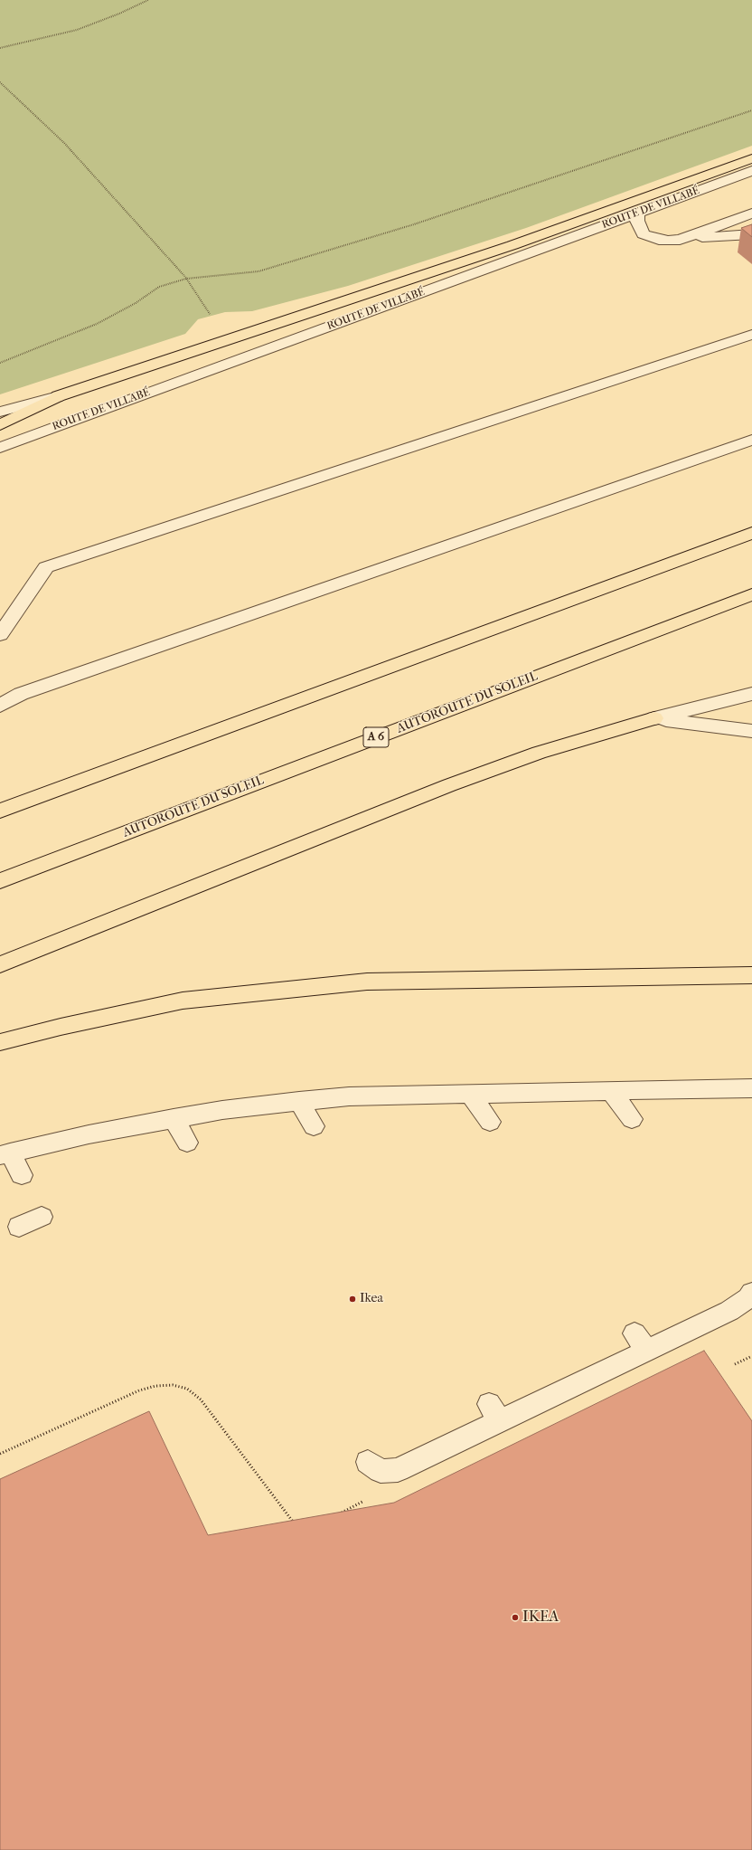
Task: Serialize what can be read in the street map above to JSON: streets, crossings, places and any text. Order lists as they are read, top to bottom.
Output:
{
  "streets": {
    "main road": ["ROUTE DE VILLABÉ", "AUTOROUTE DU SOLEIL", "A 6"]
  },
  "places": ["Ikea", "IKEA"]
}
